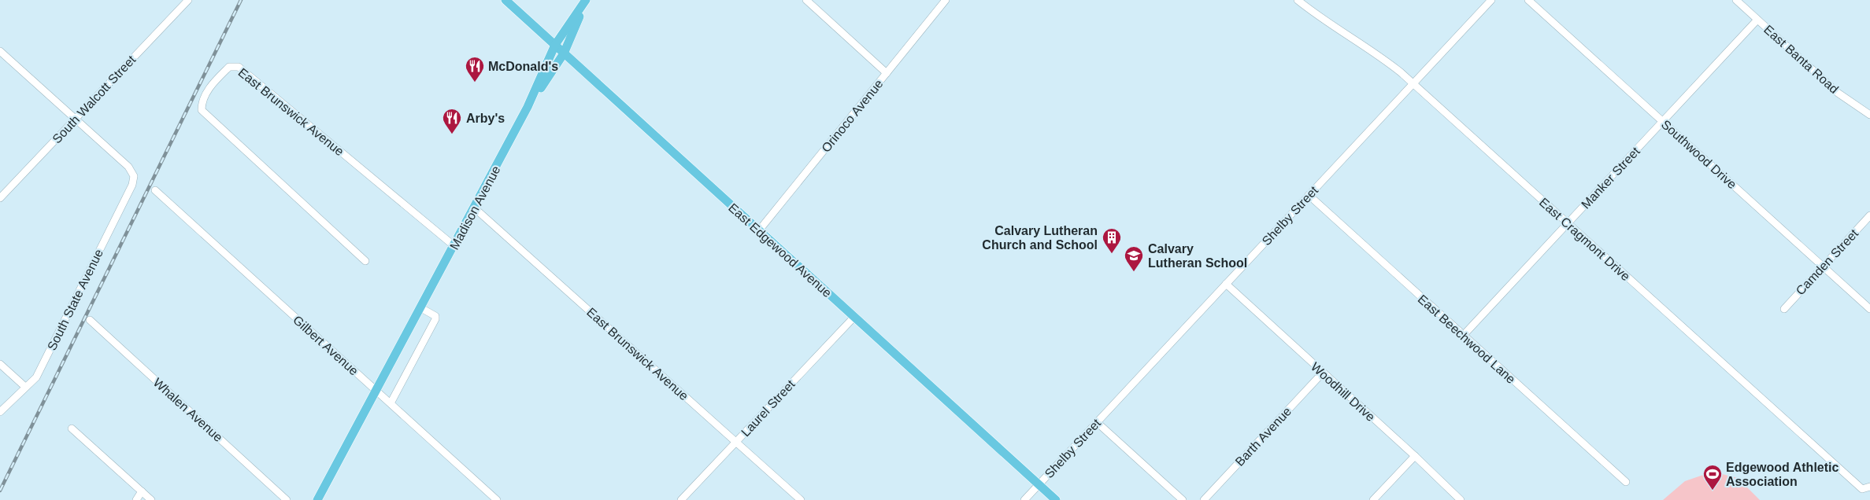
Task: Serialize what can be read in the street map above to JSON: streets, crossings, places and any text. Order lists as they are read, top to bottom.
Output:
{
  "streets": {
    "main road": ["Madison Avenue", "East Edgewood Avenue"],
    "street": [
      "East Banta Road",
      "South Walcott Street",
      "East Brunswick Avenue",
      "Orinoco Avenue",
      "Southwood Drive",
      "Manker Street",
      "Shelby Street",
      "East Cragmont Drive",
      "Camden Street",
      "South State Avenue",
      "East Beechwood Lane",
      "Gilbert Avenue",
      "Woodhill Drive",
      "Laurel Street",
      "Whalen Avenue",
      "Barth Avenue"
    ]
  },
  "crossings": [
    ["East Banta Road", "Manker Street"],
    ["South Walcott Street", "South State Avenue"],
    ["East Brunswick Avenue", "Madison Avenue"],
    ["East Brunswick Avenue", "Laurel Street"],
    ["Orinoco Avenue", "East Edgewood Avenue"],
    ["Southwood Drive", "Manker Street"],
    ["Southwood Drive", "Camden Street"],
    ["Manker Street", "East Cragmont Drive"],
    ["Manker Street", "East Beechwood Lane"],
    ["Madison Avenue", "East Edgewood Avenue"],
    ["Madison Avenue", "Gilbert Avenue"],
    ["Shelby Street", "East Cragmont Drive"],
    ["Shelby Street", "East Edgewood Avenue"],
    ["Shelby Street", "East Beechwood Lane"],
    ["Shelby Street", "Woodhill Drive"],
    ["East Edgewood Avenue", "Laurel Street"],
    ["Woodhill Drive", "Barth Avenue"]
  ],
  "places": {
    "restaurant": ["McDonald's", "Arby's"],
    "building": ["Calvary Lutheran Church and School"],
    "school or university": ["Calvary Lutheran School"],
    "sports": ["Edgewood Athletic Association"]
  }
}
